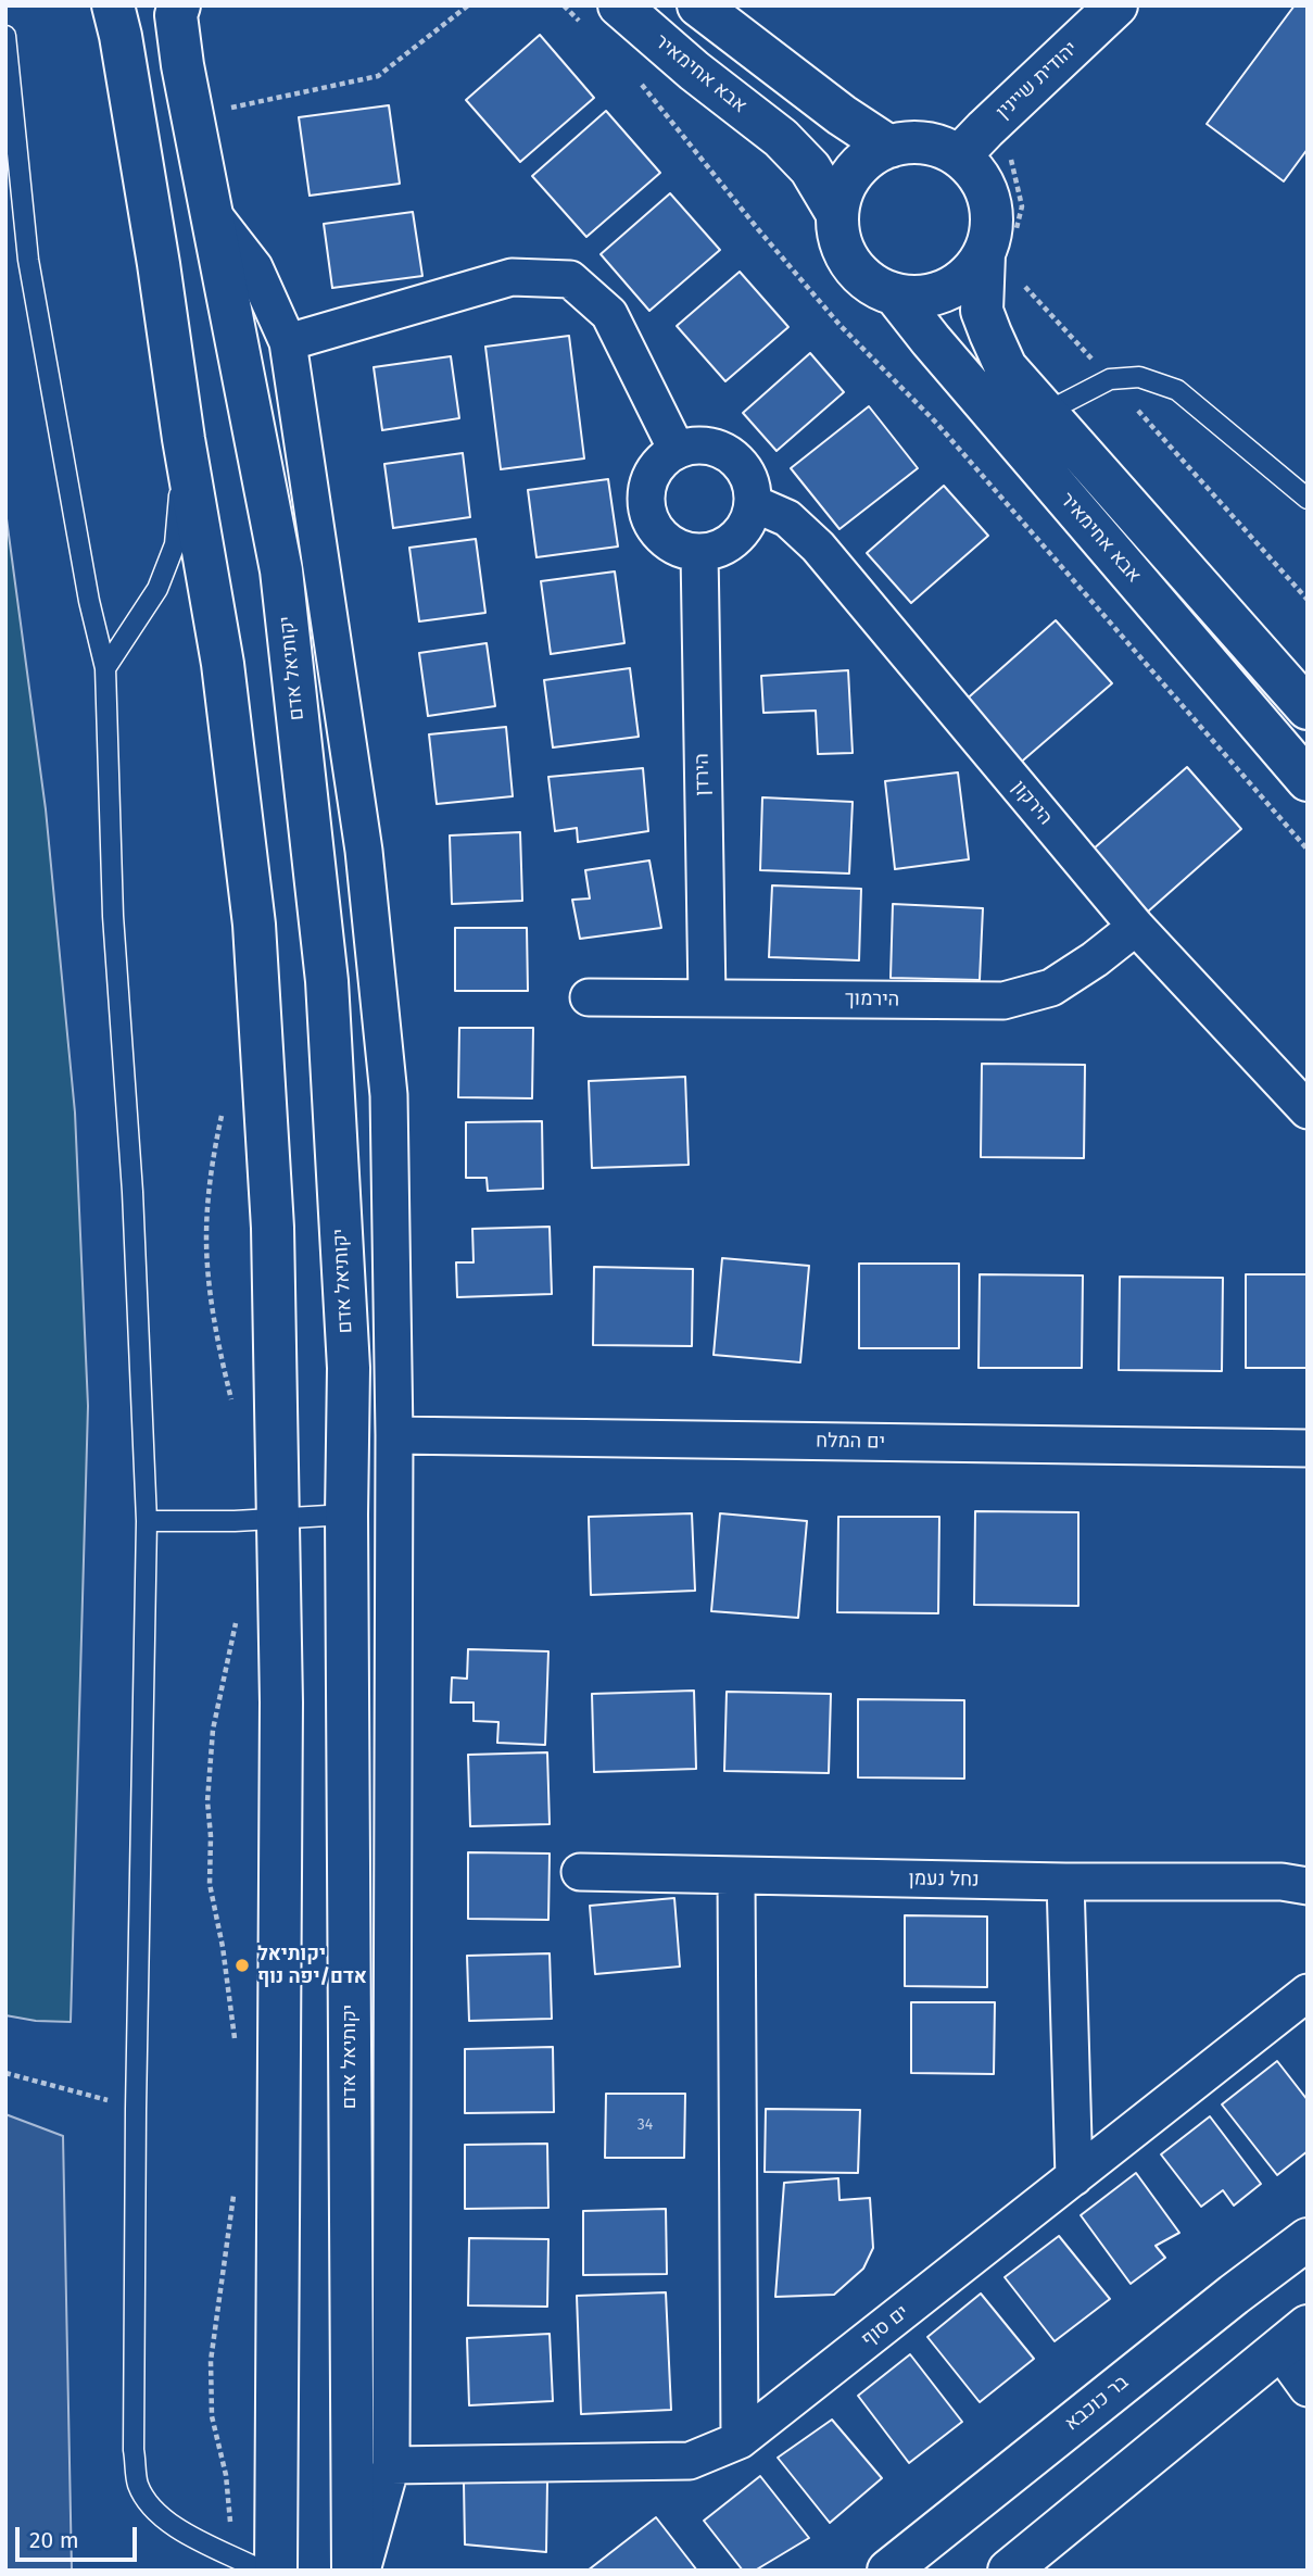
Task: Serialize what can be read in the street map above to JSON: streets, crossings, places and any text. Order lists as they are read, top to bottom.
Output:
{
  "streets": {
    "main road": [
      "אבא אחימאיר",
      "יהודית שיינין",
      "יקותיאל אדם",
      "בר כוכבא"
    ],
    "street": [
      "הירדן",
      "הירקון",
      "הירמוך",
      "ים המלח",
      "נחל נעמן",
      "ים סוף"
    ]
  },
  "crossings": [
    ["אבא אחימאיר", "יהודית שיינין"],
    ["הירדן", "הירקון"],
    ["הירדן", "הירמוך"],
    ["הירקון", "הירמוך"]
  ],
  "places": ["יקותיאל אדם/יפה נוף"],
  "house_numbers": ["34"],
  "scale_bar": "20 m"
}
